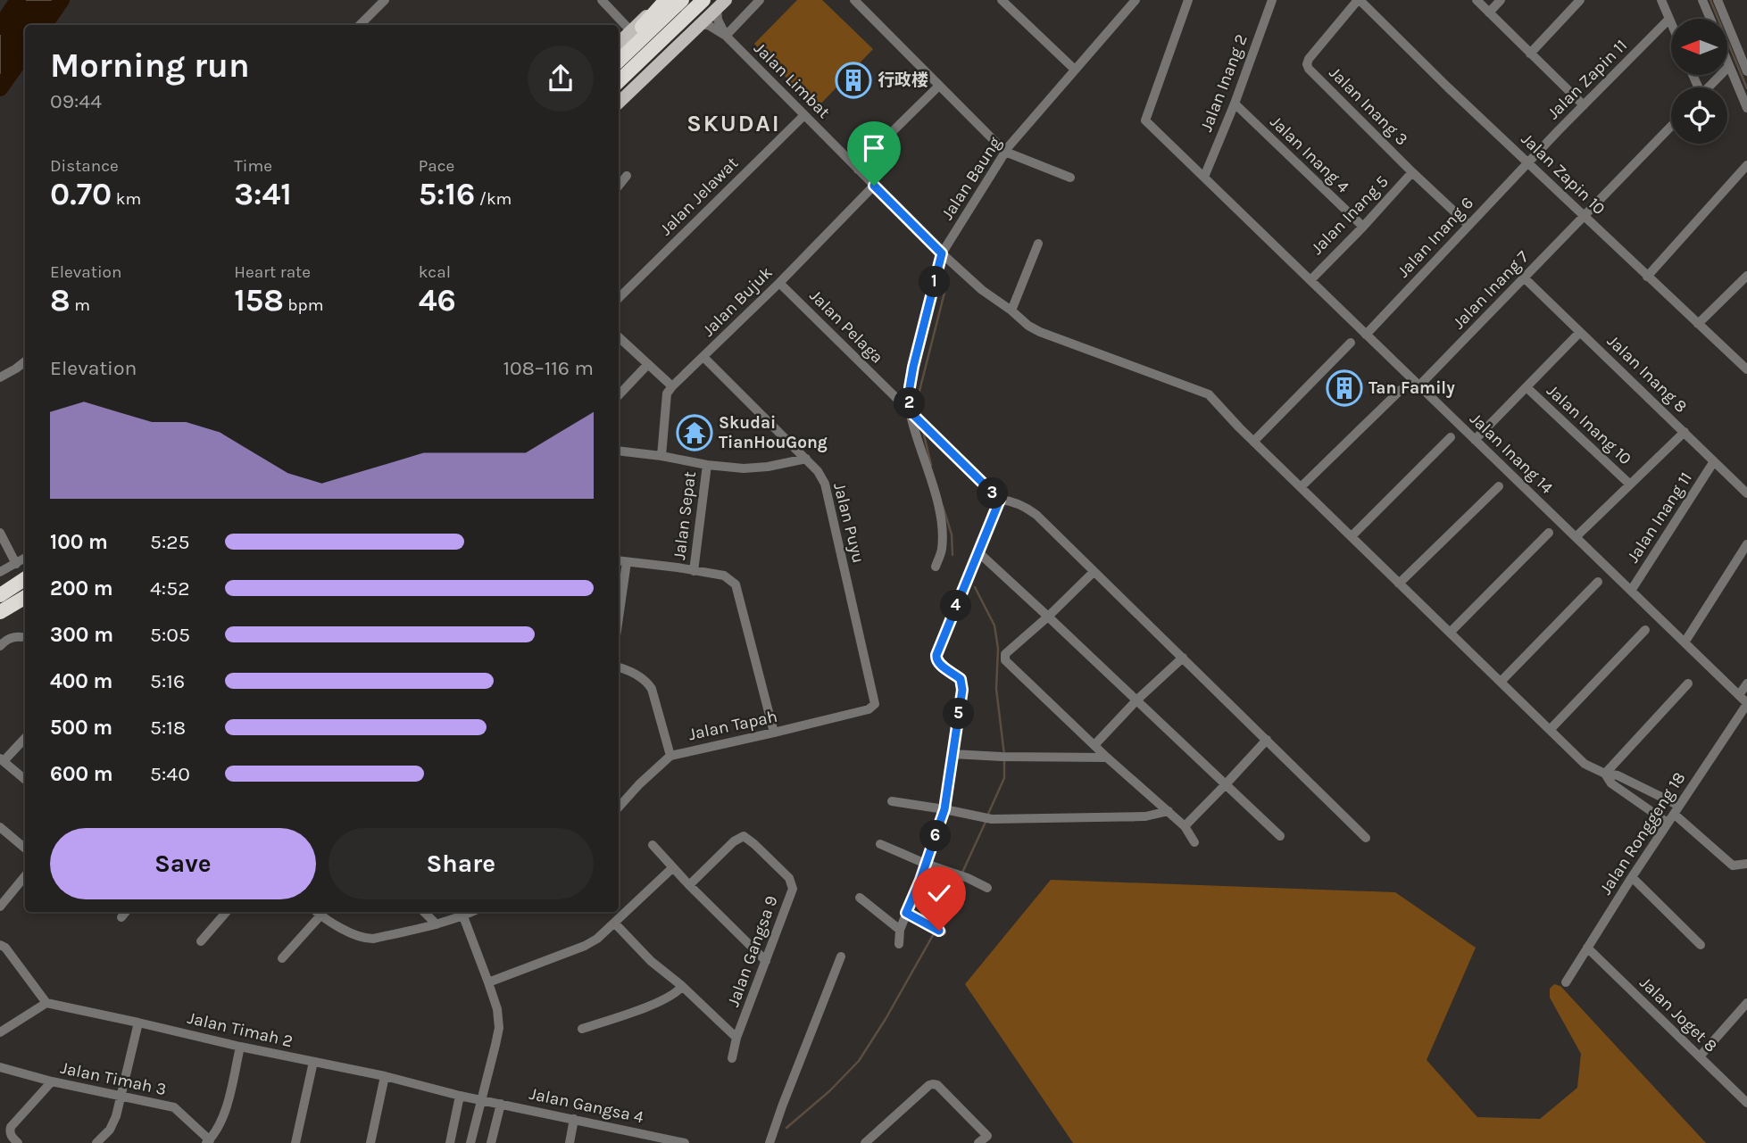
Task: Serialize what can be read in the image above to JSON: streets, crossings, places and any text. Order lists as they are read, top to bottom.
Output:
{
  "streets": {
    "street": [
      "Jalan Zapin 11",
      "Jalan Limbat",
      "Jalan Inang 2",
      "Jalan Inang 3",
      "Jalan Inang 4",
      "Jalan Zapin 10",
      "Jalan Baung",
      "Jalan Jelawat",
      "Jalan Inang 5",
      "Jalan Inang 6",
      "Jalan Inang 7",
      "Jalan Bujuk",
      "Jalan Pelaga",
      "Jalan Inang 8",
      "Jalan Inang 10",
      "Jalan Inang 14",
      "Jalan Sepat",
      "Jalan Inang 11",
      "Jalan Puyu",
      "Jalan Tapah",
      "Jalan Ronggeng 18",
      "Jalan Gangsa 9",
      "Jalan Joget 8",
      "Jalan Timah 2",
      "Jalan Timah 3",
      "Jalan Gangsa 4"
    ]
  },
  "crossings": [
    ["Jalan Zapin 11", "Jalan Zapin 10"],
    ["Jalan Zapin 11", "Jalan Inang 6"],
    ["Jalan Limbat", "Jalan Baung"],
    ["Jalan Limbat", "Jalan Jelawat"],
    ["Jalan Limbat", "Jalan Bujuk"],
    ["Jalan Inang 2", "Jalan Inang 4"],
    ["Jalan Inang 2", "Jalan Inang 14"],
    ["Jalan Inang 3", "Jalan Zapin 10"],
    ["Jalan Inang 3", "Jalan Inang 5"],
    ["Jalan Inang 3", "Jalan Inang 6"],
    ["Jalan Inang 4", "Jalan Inang 5"],
    ["Jalan Zapin 10", "Jalan Inang 6"],
    ["Jalan Zapin 10", "Jalan Inang 7"],
    ["Jalan Baung", "Jalan Pelaga"],
    ["Jalan Inang 5", "Jalan Inang 14"],
    ["Jalan Inang 6", "Jalan Inang 14"],
    ["Jalan Inang 7", "Jalan Inang 8"],
    ["Jalan Inang 7", "Jalan Inang 14"],
    ["Jalan Bujuk", "Jalan Pelaga"],
    ["Jalan Bujuk", "Jalan Puyu"],
    ["Jalan Inang 8", "Jalan Inang 11"],
    ["Jalan Inang 14", "Jalan Inang 11"],
    ["Jalan Inang 14", "Jalan Ronggeng 18"],
    ["Jalan Puyu", "Jalan Tapah"],
    ["Jalan Ronggeng 18", "Jalan Joget 8"],
    ["Jalan Timah 2", "Jalan Gangsa 4"]
  ],
  "districts": ["SKUDAI"],
  "places": {
    "building": ["行政楼", "Tan Family"],
    "temple": ["Skudai TianHouGong"]
  },
  "north": "left",
  "page": {
    "heading": ["Morning run", "09:44"],
    "stats": [
      ["Distance", "0.70 km"],
      ["Time", "3:41"],
      ["Pace", "5:16 /km"],
      ["Elevation", "8 m"],
      ["Heart rate", "158 bpm"],
      ["kcal", "46"]
    ],
    "pins": [
      "1",
      "2",
      "3",
      "4",
      "5",
      "6"
    ],
    "chart": ["Elevation", "108–116 m"],
    "list": [
      {
        "name": "100 m",
        "note": "5:25"
      },
      {
        "name": "200 m",
        "note": "4:52"
      },
      {
        "name": "300 m",
        "note": "5:05"
      },
      {
        "name": "400 m",
        "note": "5:16"
      },
      {
        "name": "500 m",
        "note": "5:18"
      },
      {
        "name": "600 m",
        "note": "5:40"
      }
    ],
    "buttons": ["Save", "Share"]
  }
}
